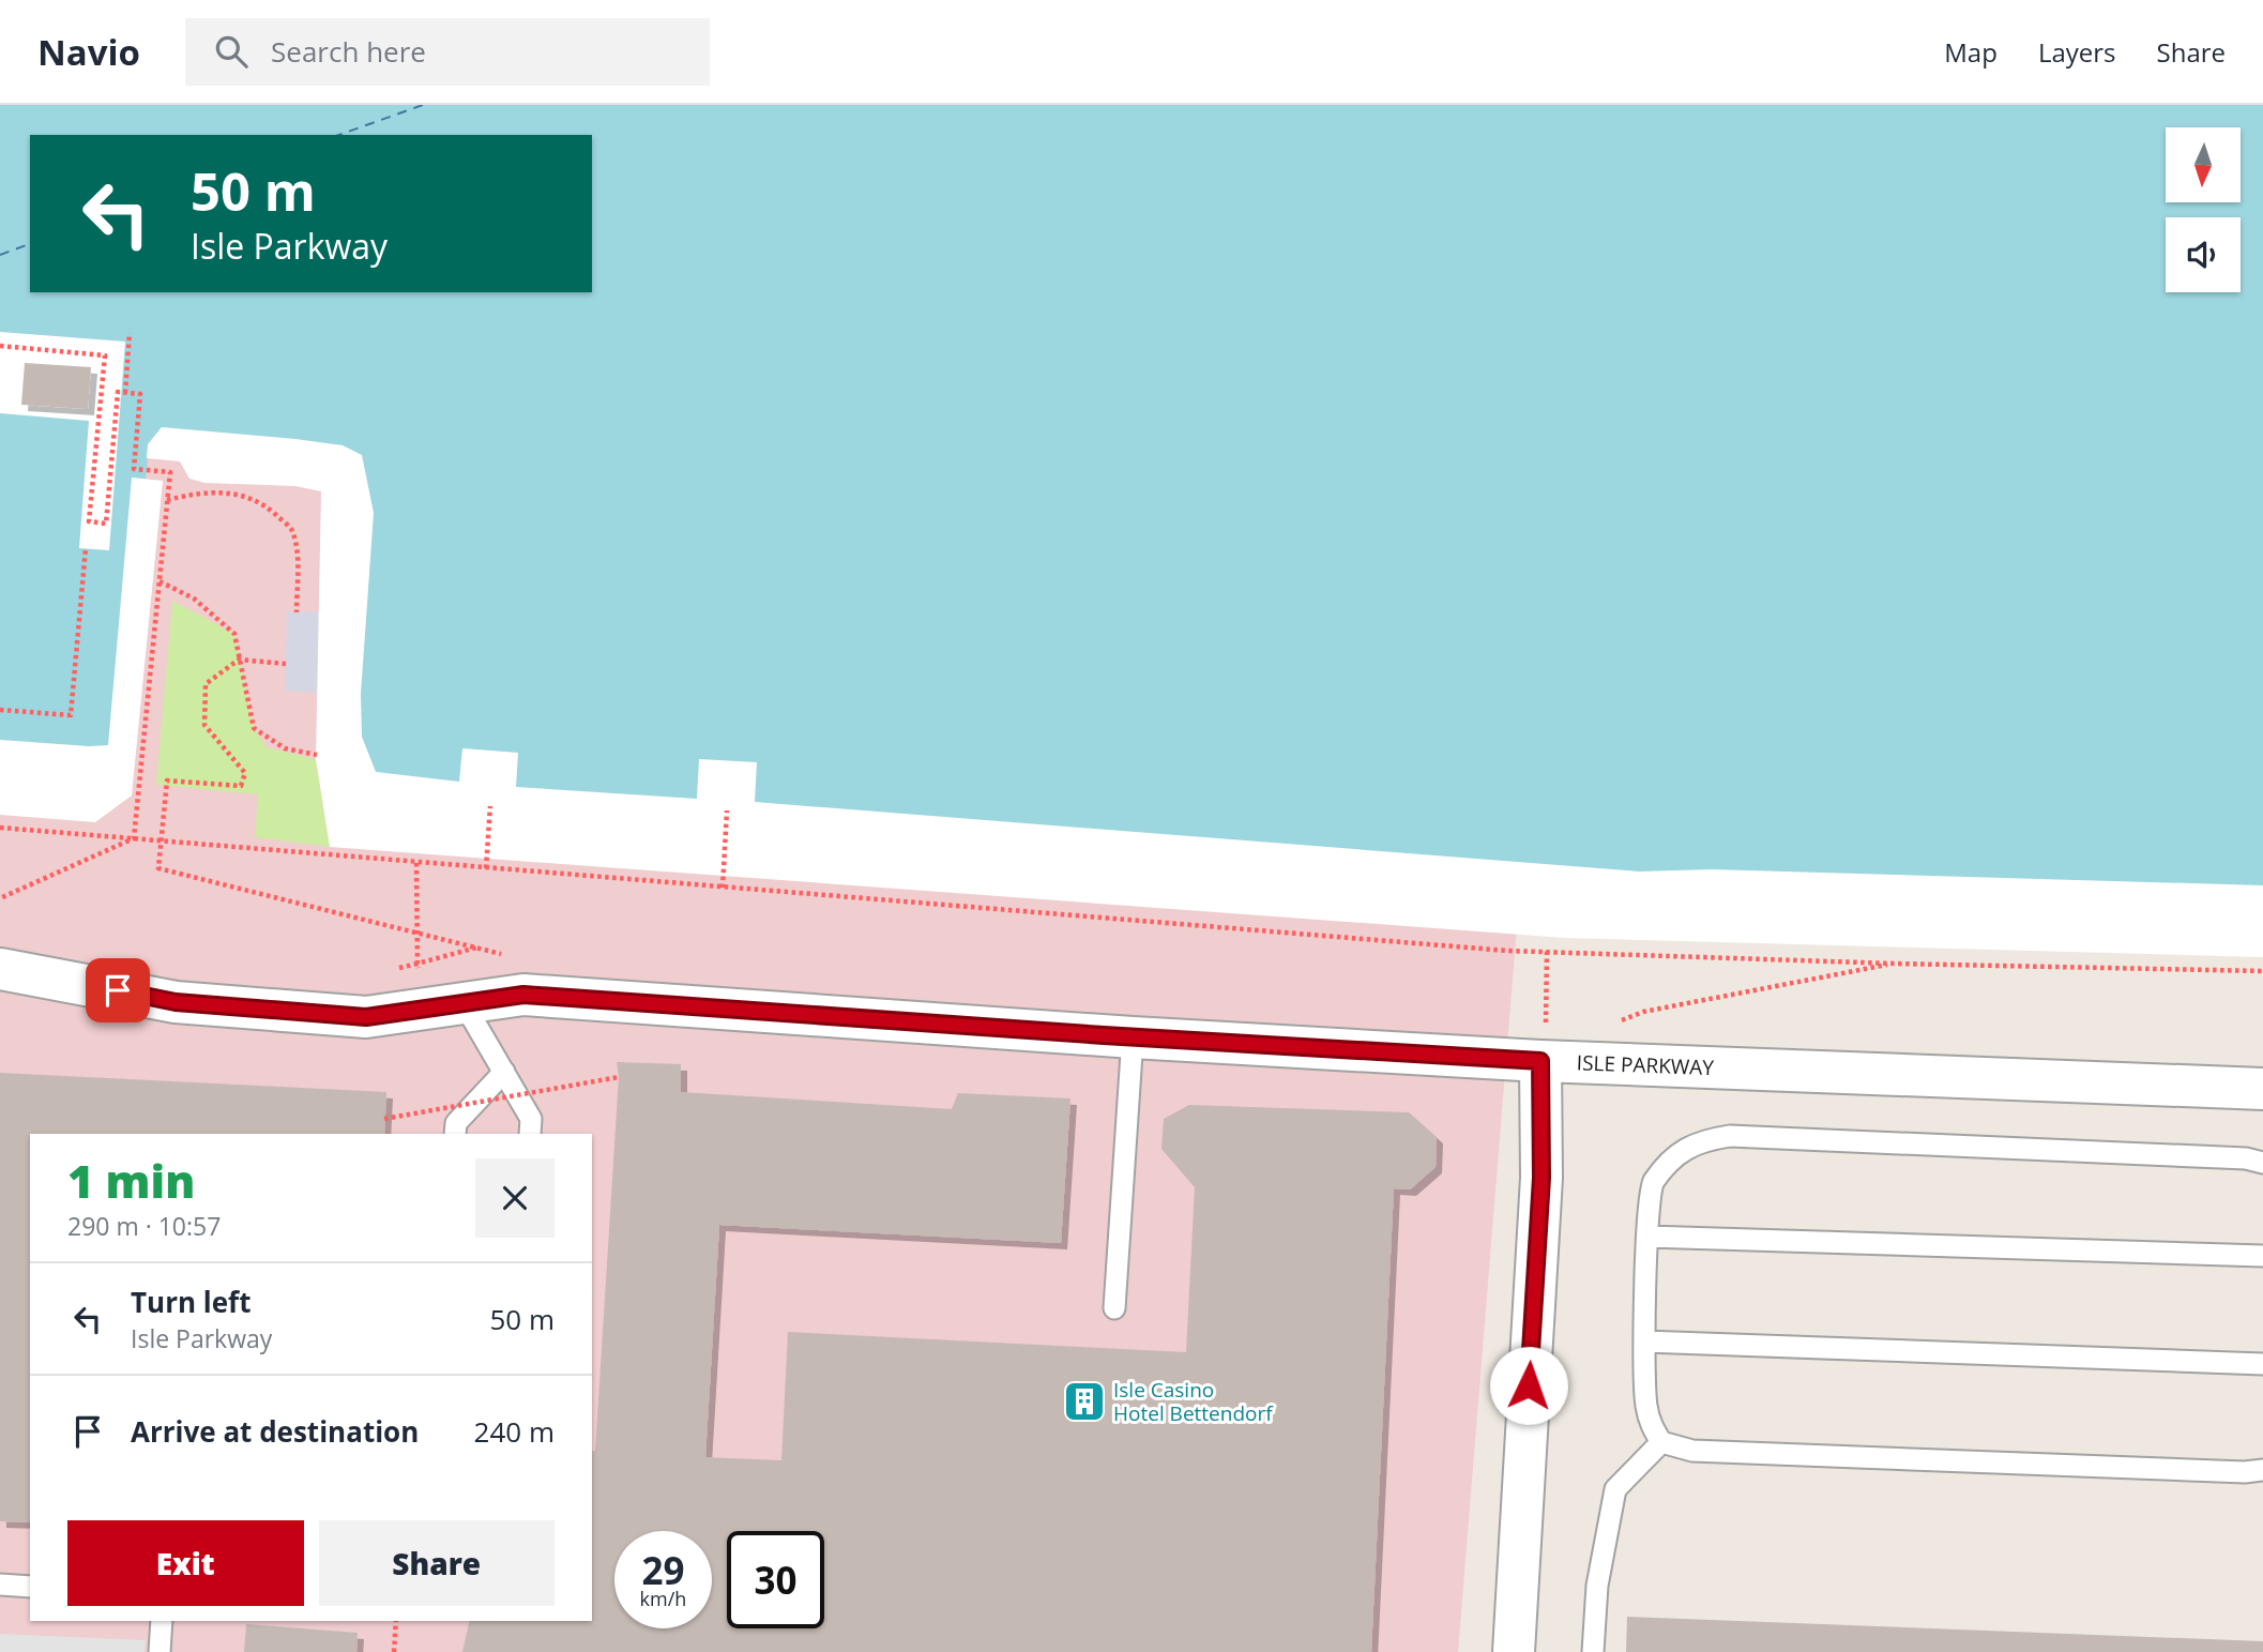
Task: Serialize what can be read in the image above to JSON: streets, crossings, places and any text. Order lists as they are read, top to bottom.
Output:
{
  "streets": {
    "street": ["ISLE PARKWAY"]
  },
  "places": {
    "building": ["Isle Casino Hotel Bettendorf"]
  },
  "north": "bottom",
  "page": {
    "header": "Navio",
    "search": "Search here",
    "nav": ["Map", "Layers", "Share"],
    "turn": ["50 m", "Isle Parkway"],
    "heading": ["1 min", "290 m · 10:57"],
    "list": [
      {
        "name": "Turn left",
        "note": "Isle Parkway",
        "value": "50 m"
      },
      {
        "name": "Arrive at destination",
        "value": "240 m"
      }
    ],
    "buttons": ["Exit", "Share"],
    "speed": "29 km/h",
    "limit": "30"
  }
}
